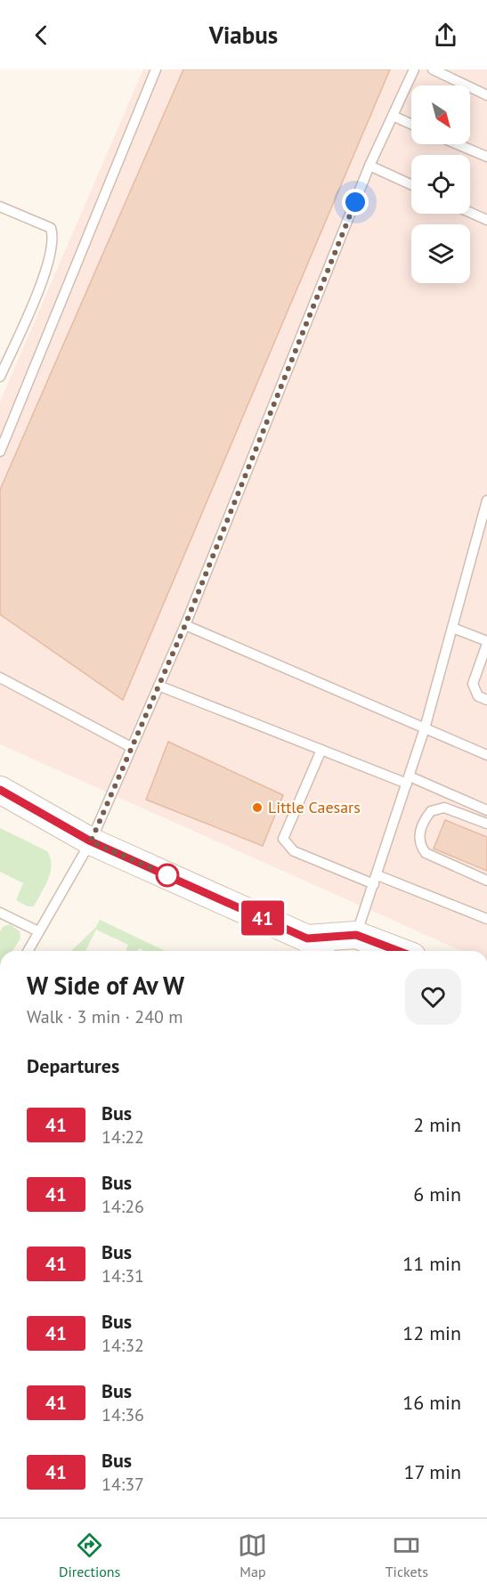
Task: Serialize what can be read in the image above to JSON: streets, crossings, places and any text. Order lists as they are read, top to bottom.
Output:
{
  "places": ["Little Caesars"],
  "lines": ["bus line 41"],
  "north": "bottom right",
  "page": {
    "header": "Viabus",
    "on_map": "41",
    "heading": [
      ["W Side of Av W", "Walk · 3 min · 240 m"],
      "Departures"
    ],
    "list": [
      {
        "mark": "41",
        "name": "Bus",
        "note": "14:22",
        "value": "2 min"
      },
      {
        "mark": "41",
        "name": "Bus",
        "note": "14:26",
        "value": "6 min"
      },
      {
        "mark": "41",
        "name": "Bus",
        "note": "14:31",
        "value": "11 min"
      },
      {
        "mark": "41",
        "name": "Bus",
        "note": "14:32",
        "value": "12 min"
      },
      {
        "mark": "41",
        "name": "Bus",
        "note": "14:36",
        "value": "16 min"
      },
      {
        "mark": "41",
        "name": "Bus",
        "note": "14:37",
        "value": "17 min"
      }
    ],
    "tabs": ["Directions", "Map", "Tickets"]
  }
}
